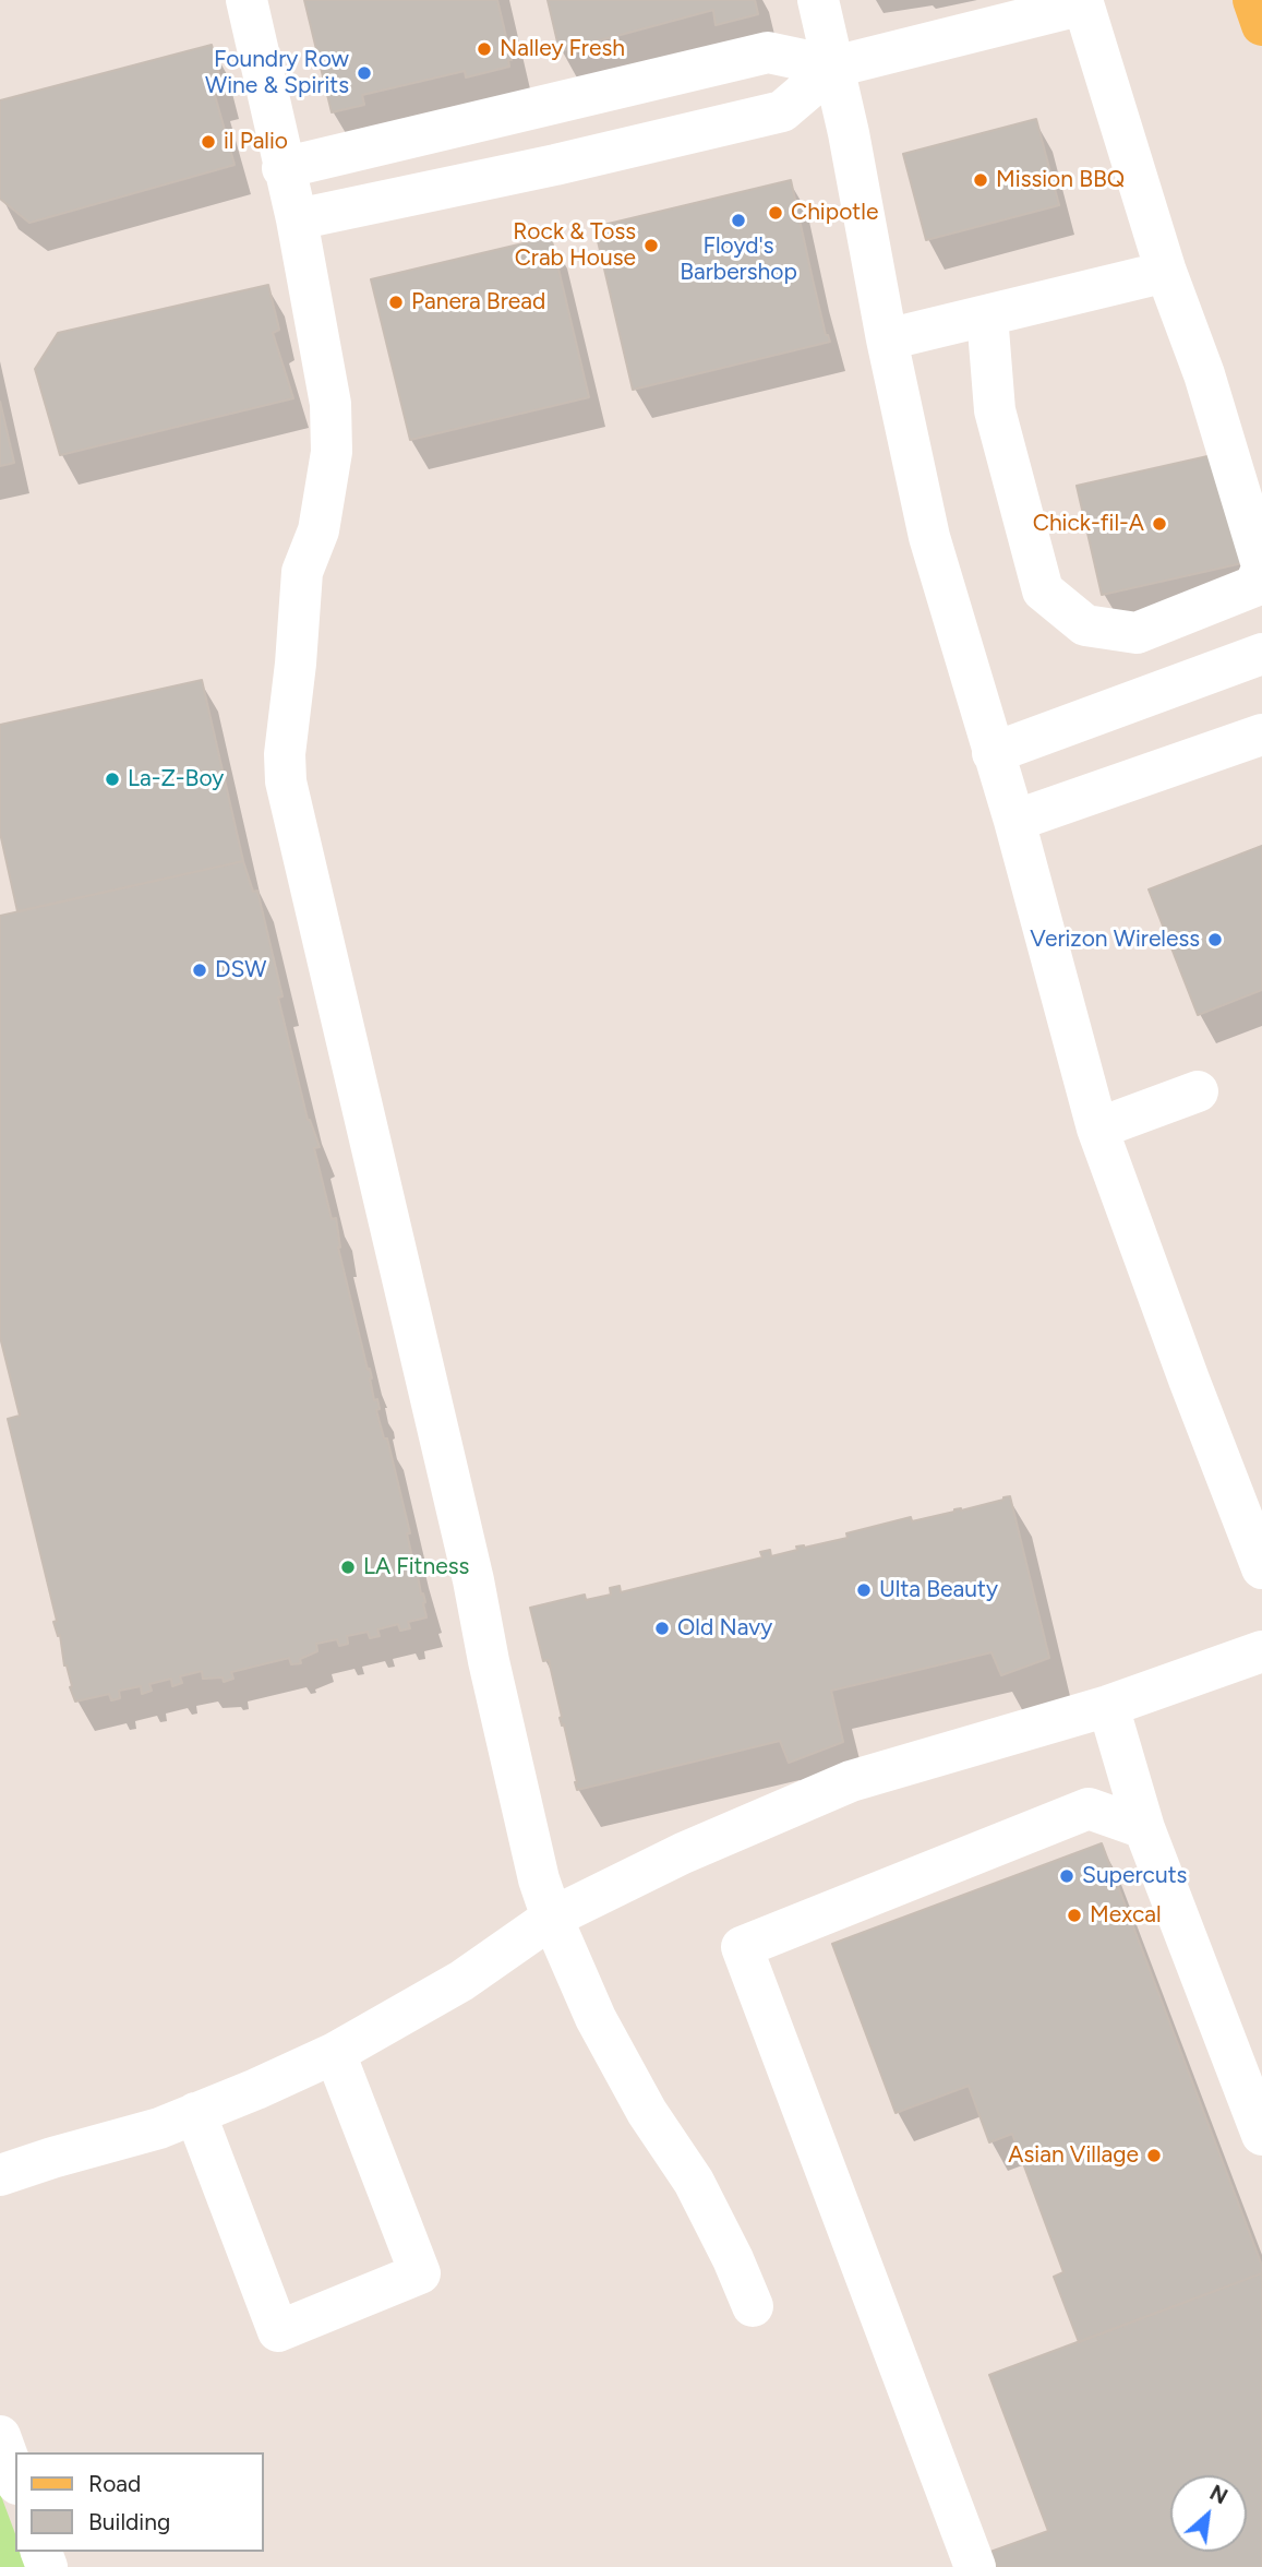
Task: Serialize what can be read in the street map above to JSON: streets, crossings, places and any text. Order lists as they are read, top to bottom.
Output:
{
  "places": [
    "Nalley Fresh",
    "Foundry Row Wine & Spirits",
    "il Palio",
    "Mission BBQ",
    "Chipotle",
    "Floyd's Barbershop",
    "Rock & Toss Crab House",
    "Panera Bread",
    "Chick-fil-A",
    "La-Z-Boy",
    "Verizon Wireless",
    "DSW",
    "LA Fitness",
    "Ulta Beauty",
    "Old Navy",
    "Supercuts",
    "Mexcal",
    "Asian Village"
  ],
  "legend": ["Road", "Building"],
  "north": "top right"
}
